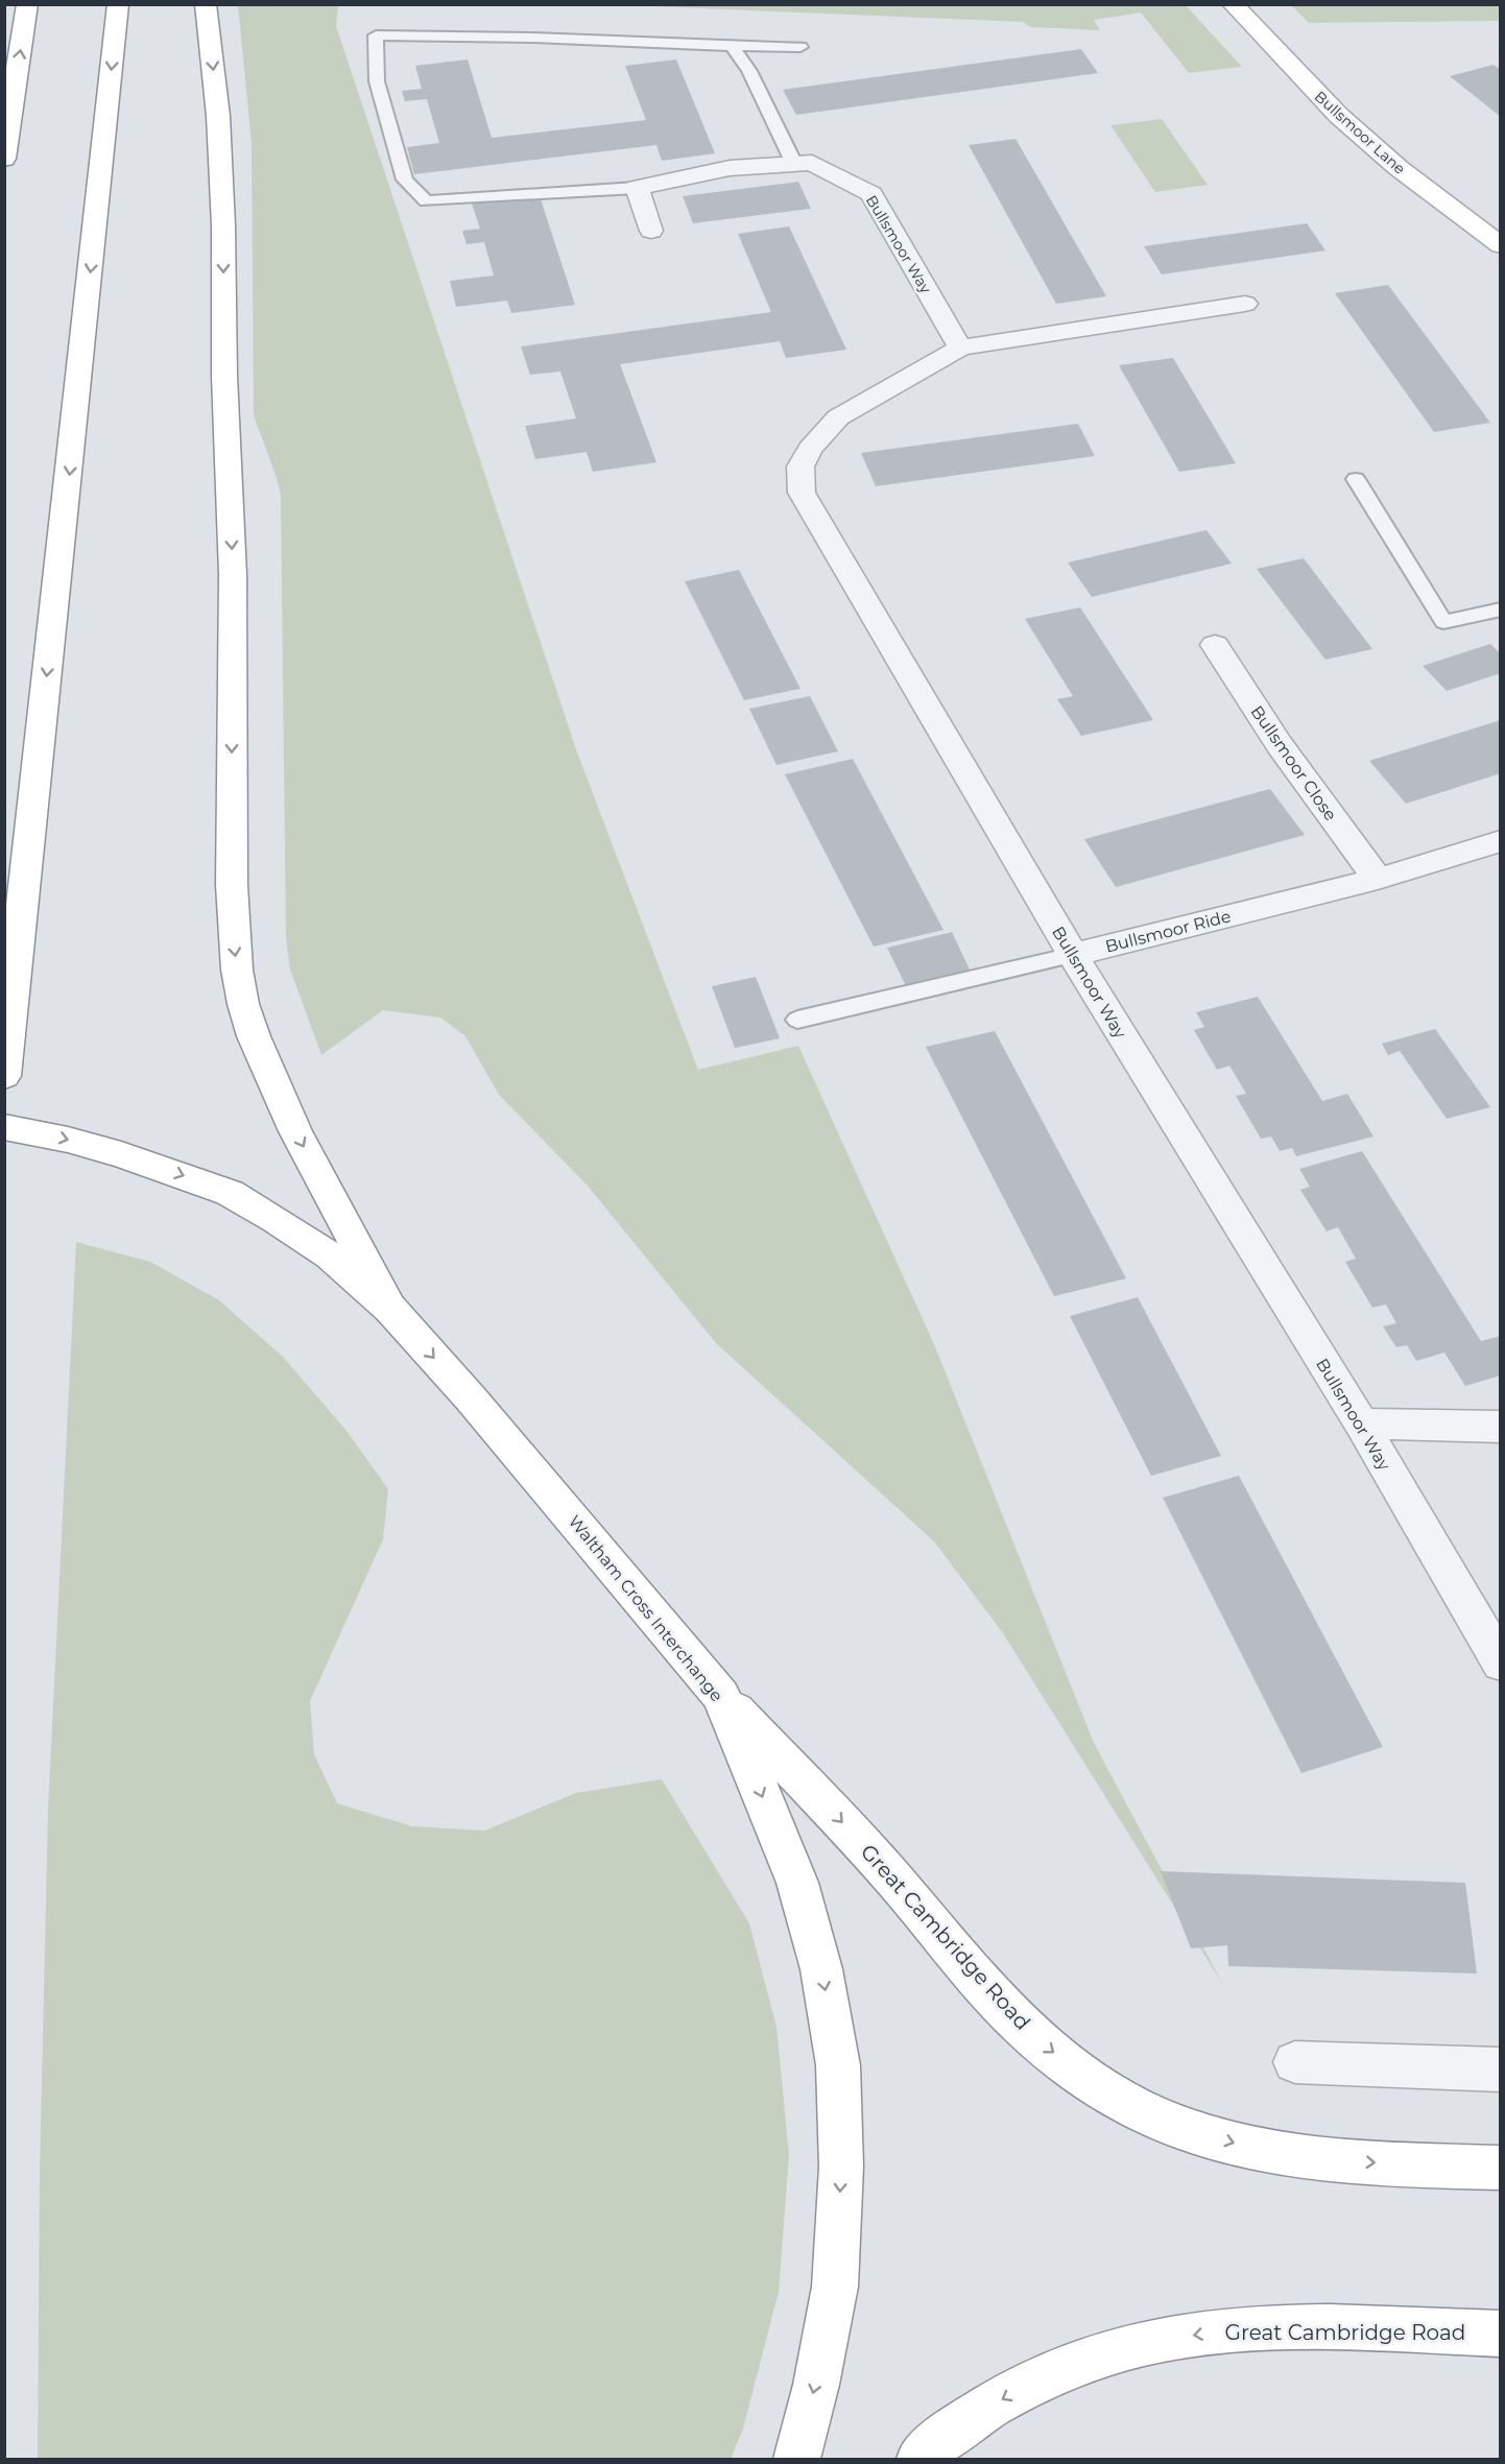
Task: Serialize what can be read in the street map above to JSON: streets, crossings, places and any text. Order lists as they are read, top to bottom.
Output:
{
  "streets": {
    "main road": ["Bullsmoor Lane", "Waltham Cross Interchange", "Great Cambridge Road"],
    "street": ["Bullsmoor Way", "Bullsmoor Close", "Bullsmoor Ride"]
  },
  "crossings": [
    ["Bullsmoor Way", "Bullsmoor Ride"],
    ["Bullsmoor Close", "Bullsmoor Ride"],
    ["Waltham Cross Interchange", "Great Cambridge Road"]
  ],
  "one_way": ["Waltham Cross Interchange"]
}
